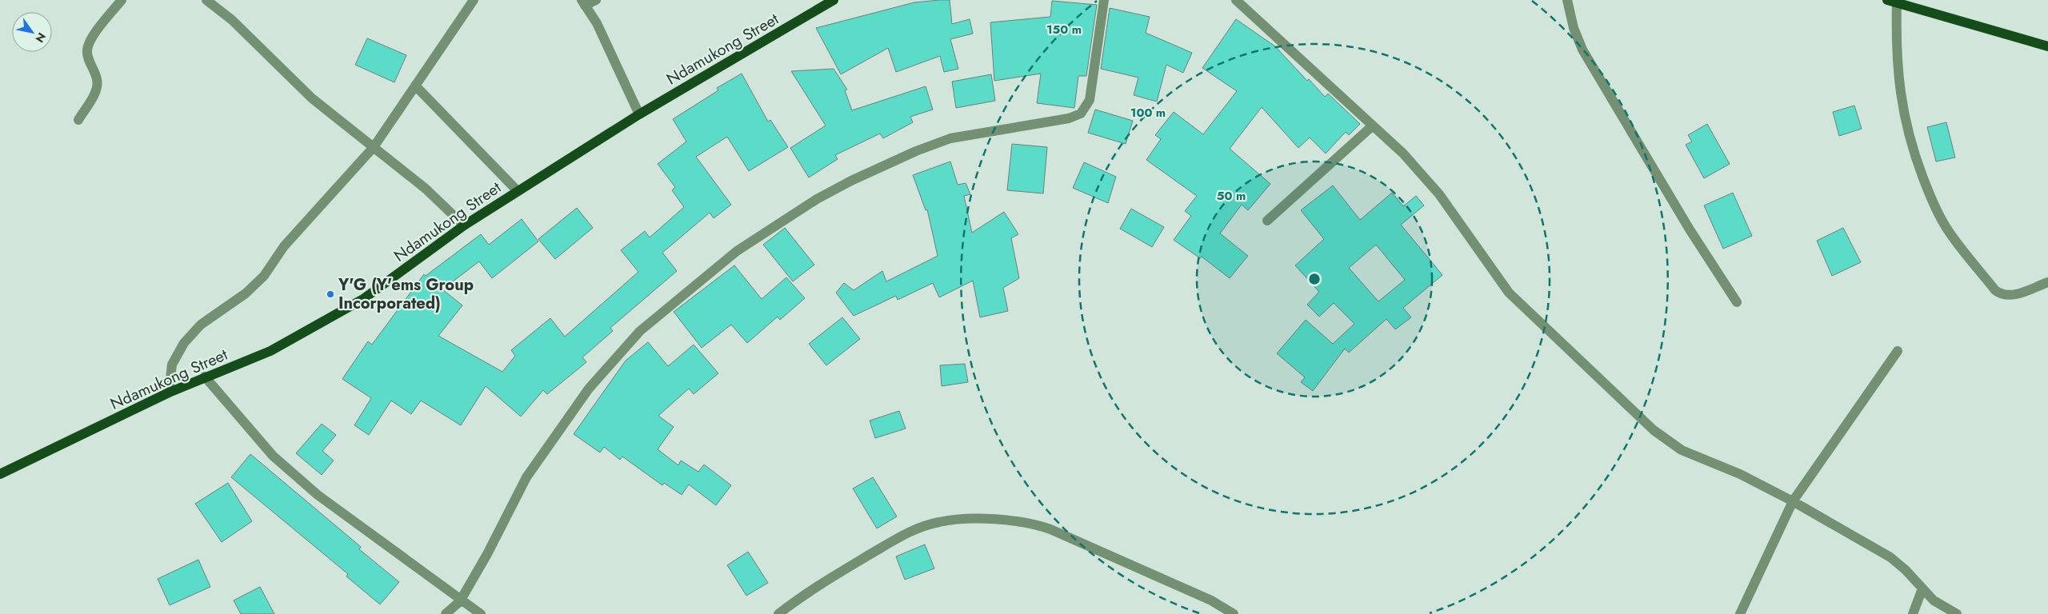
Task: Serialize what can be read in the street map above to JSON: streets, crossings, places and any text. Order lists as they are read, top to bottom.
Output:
{
  "streets": {
    "main road": ["Ndamukong Street"]
  },
  "places": ["Y'G (Y'ems Group Incorporated)"],
  "north": "bottom right",
  "rings": ["150 m", "100 m", "50 m"]
}
